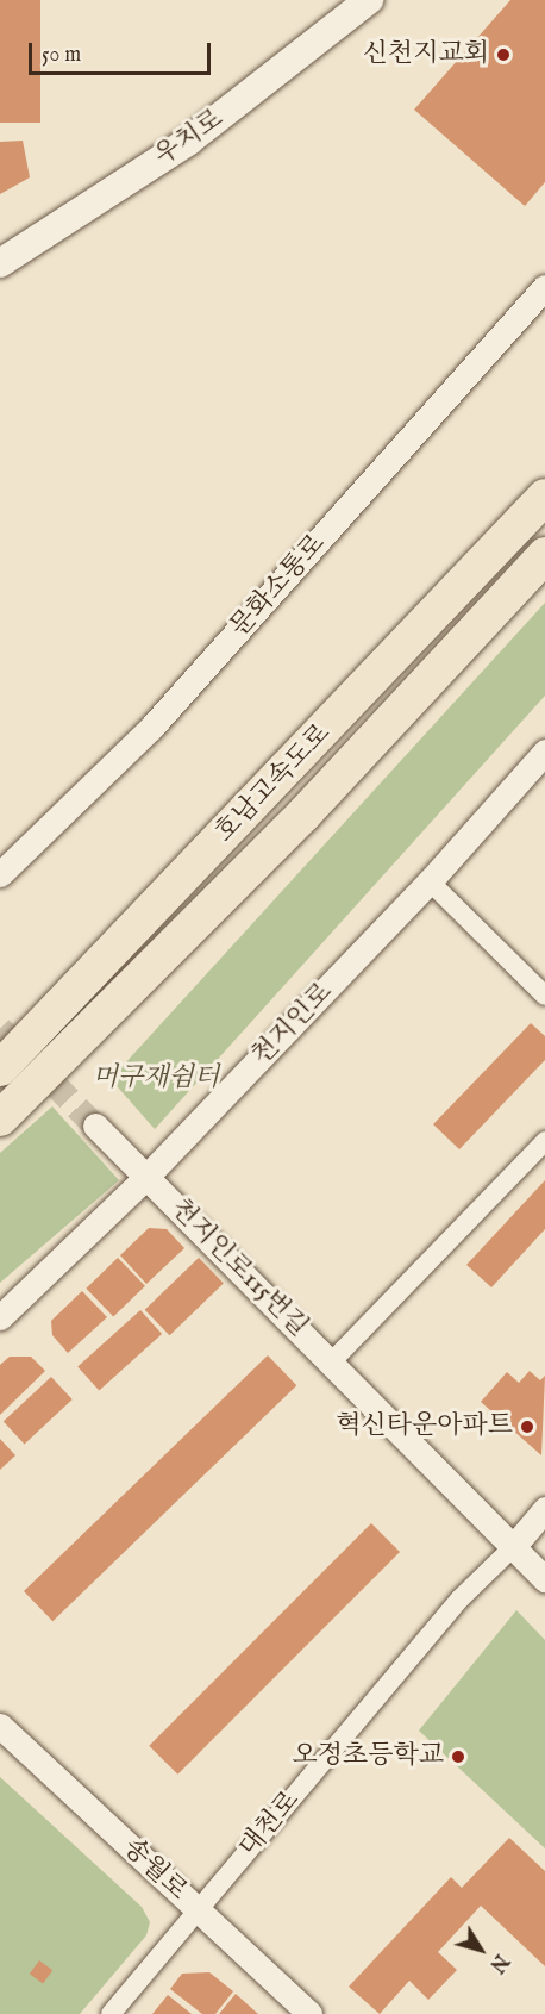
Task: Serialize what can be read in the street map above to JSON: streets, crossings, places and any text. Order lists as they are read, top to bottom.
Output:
{
  "streets": {
    "highway": ["호남고속도로"],
    "main road": ["우치로"],
    "street": [
      "문화소통로",
      "천지인로",
      "천지인로115번길",
      "대천로",
      "송월로"
    ]
  },
  "crossings": [
    ["천지인로", "천지인로115번길"],
    ["천지인로115번길", "대천로"],
    ["대천로", "송월로"]
  ],
  "parks": ["머구재쉼터"],
  "places": ["신천지교회", "혁신타운아파트", "오정초등학교"],
  "scale_bar": "50 m",
  "north": "bottom right"
}
